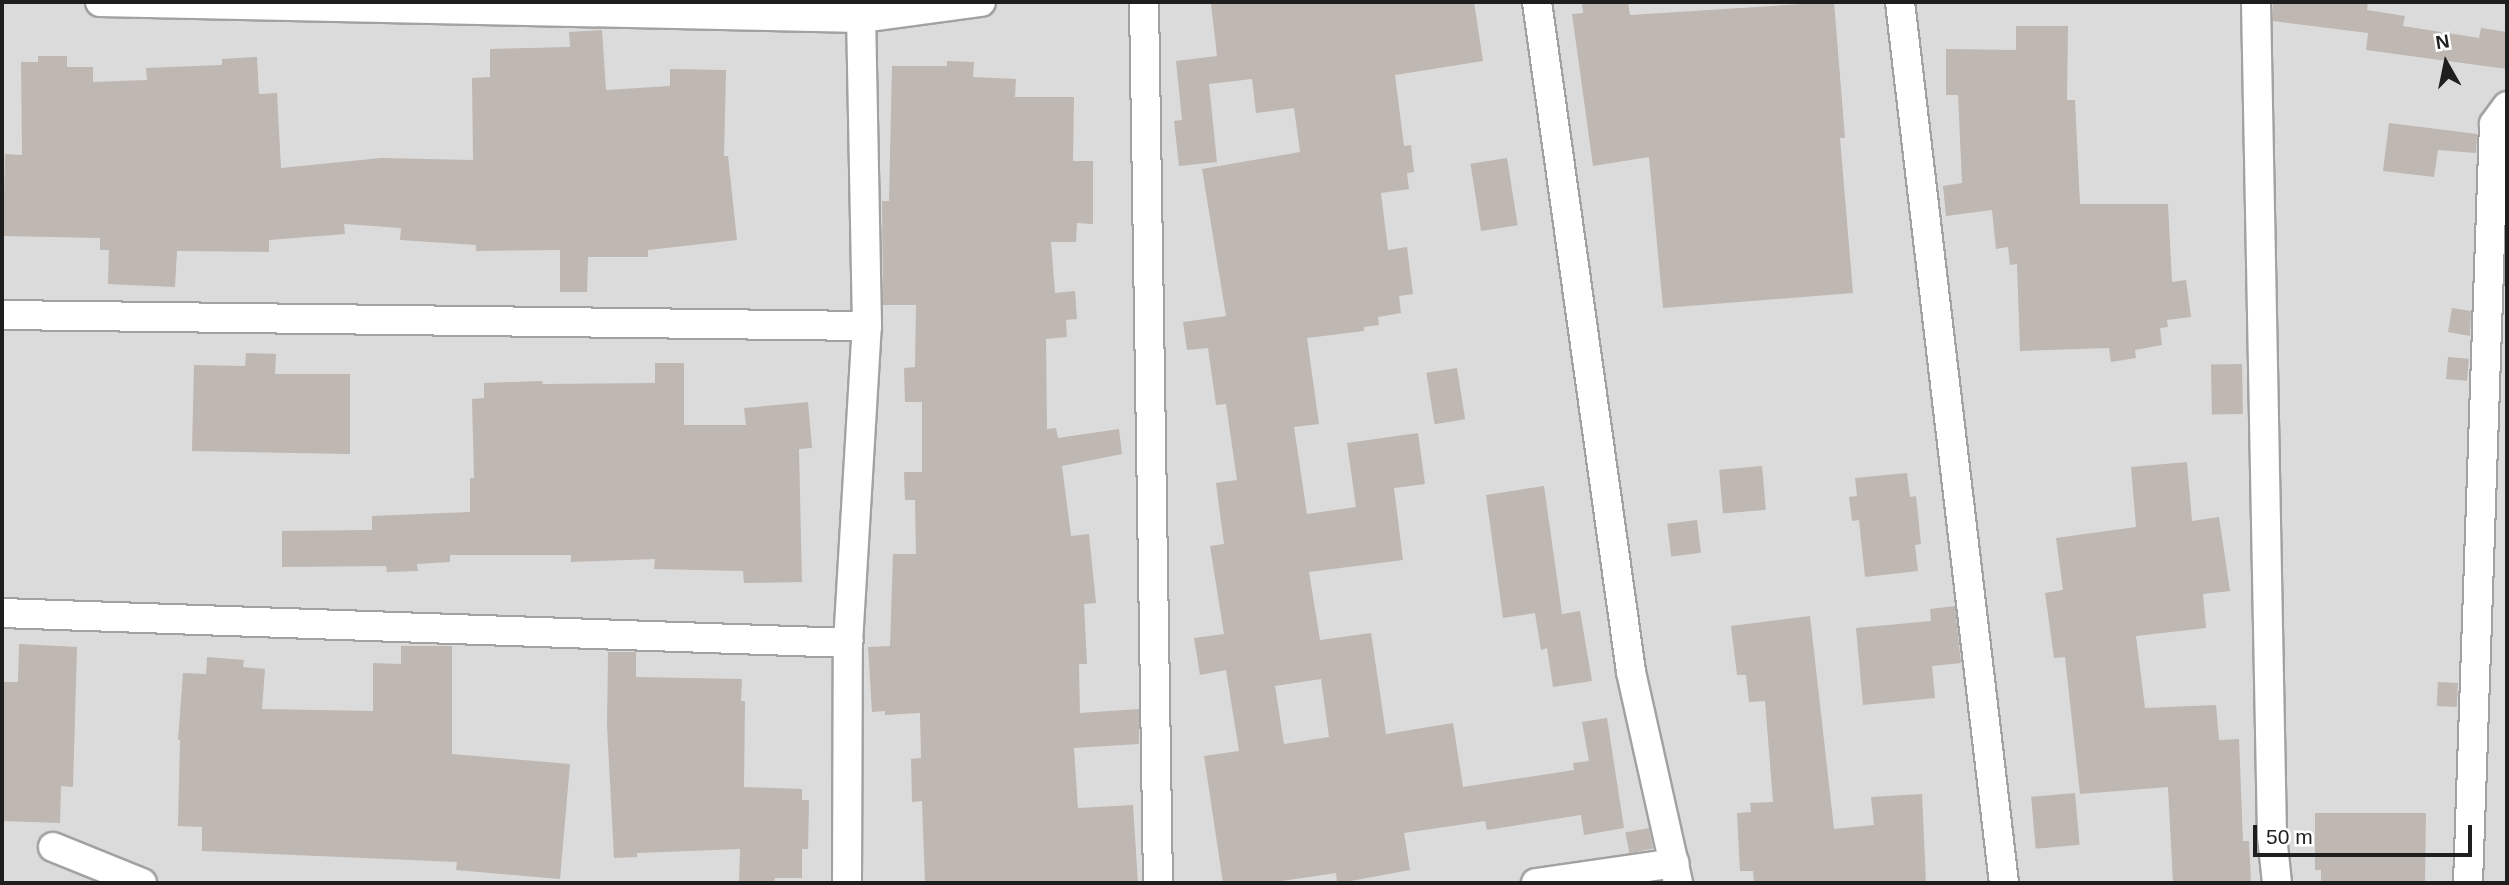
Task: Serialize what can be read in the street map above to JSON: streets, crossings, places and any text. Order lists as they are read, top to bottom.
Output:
{
  "scale_bar": "50 m",
  "north": "top"
}
